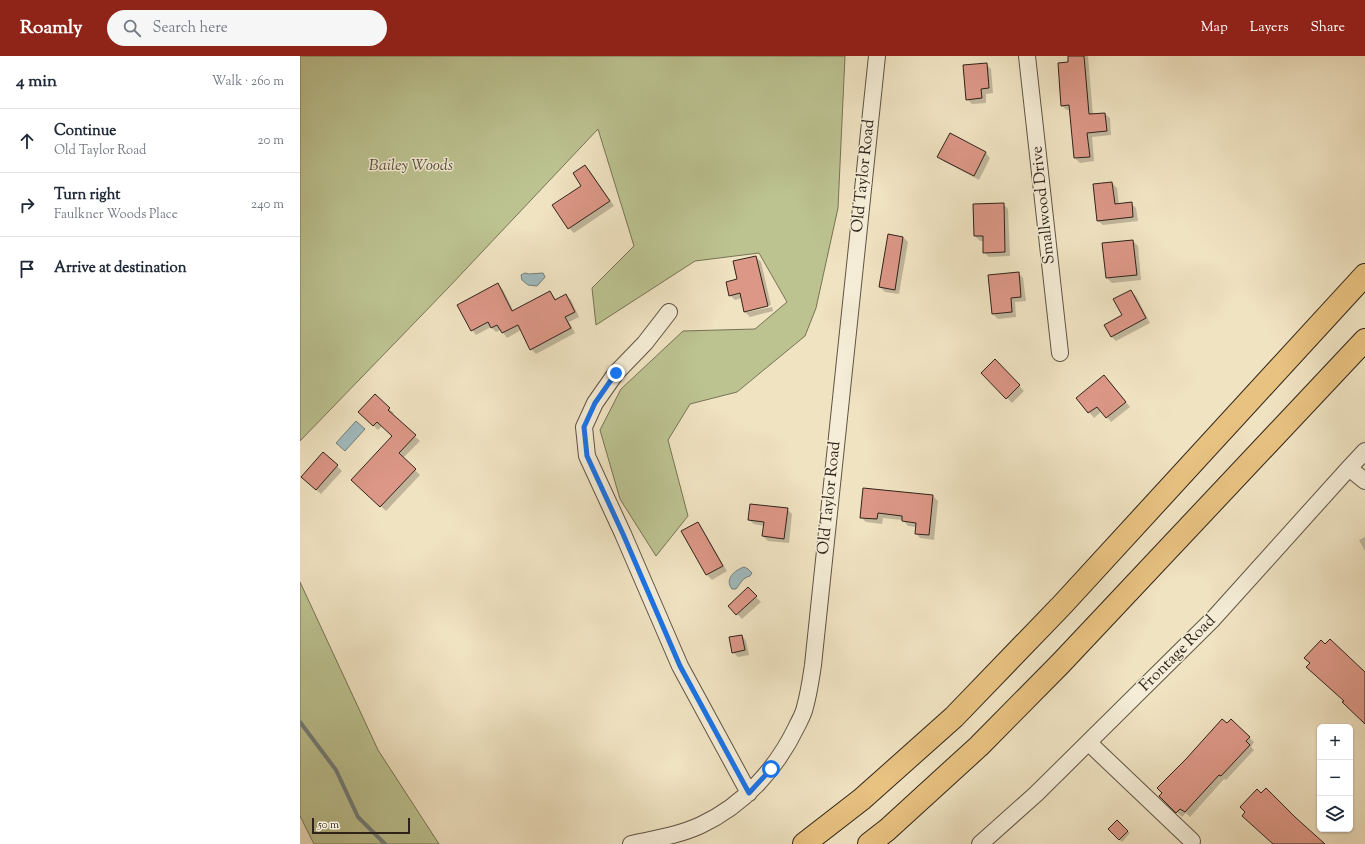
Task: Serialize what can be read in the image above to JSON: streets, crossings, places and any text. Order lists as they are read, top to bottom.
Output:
{
  "streets": {
    "street": ["Old Taylor Road", "Smallwood Drive", "Frontage Road"]
  },
  "parks": ["Bailey Woods"],
  "scale_bar": "50 m",
  "page": {
    "header": "Roamly",
    "search": "Search here",
    "nav": ["Map", "Layers", "Share"],
    "heading": ["4 min", "Walk · 260 m"],
    "list": [
      ["Continue", "Old Taylor Road", "20 m"],
      ["Turn right", "Faulkner Woods Place", "240 m"],
      "Arrive at destination"
    ],
    "map_buttons": ["+", "−"],
    "scale": "50 m"
  }
}
